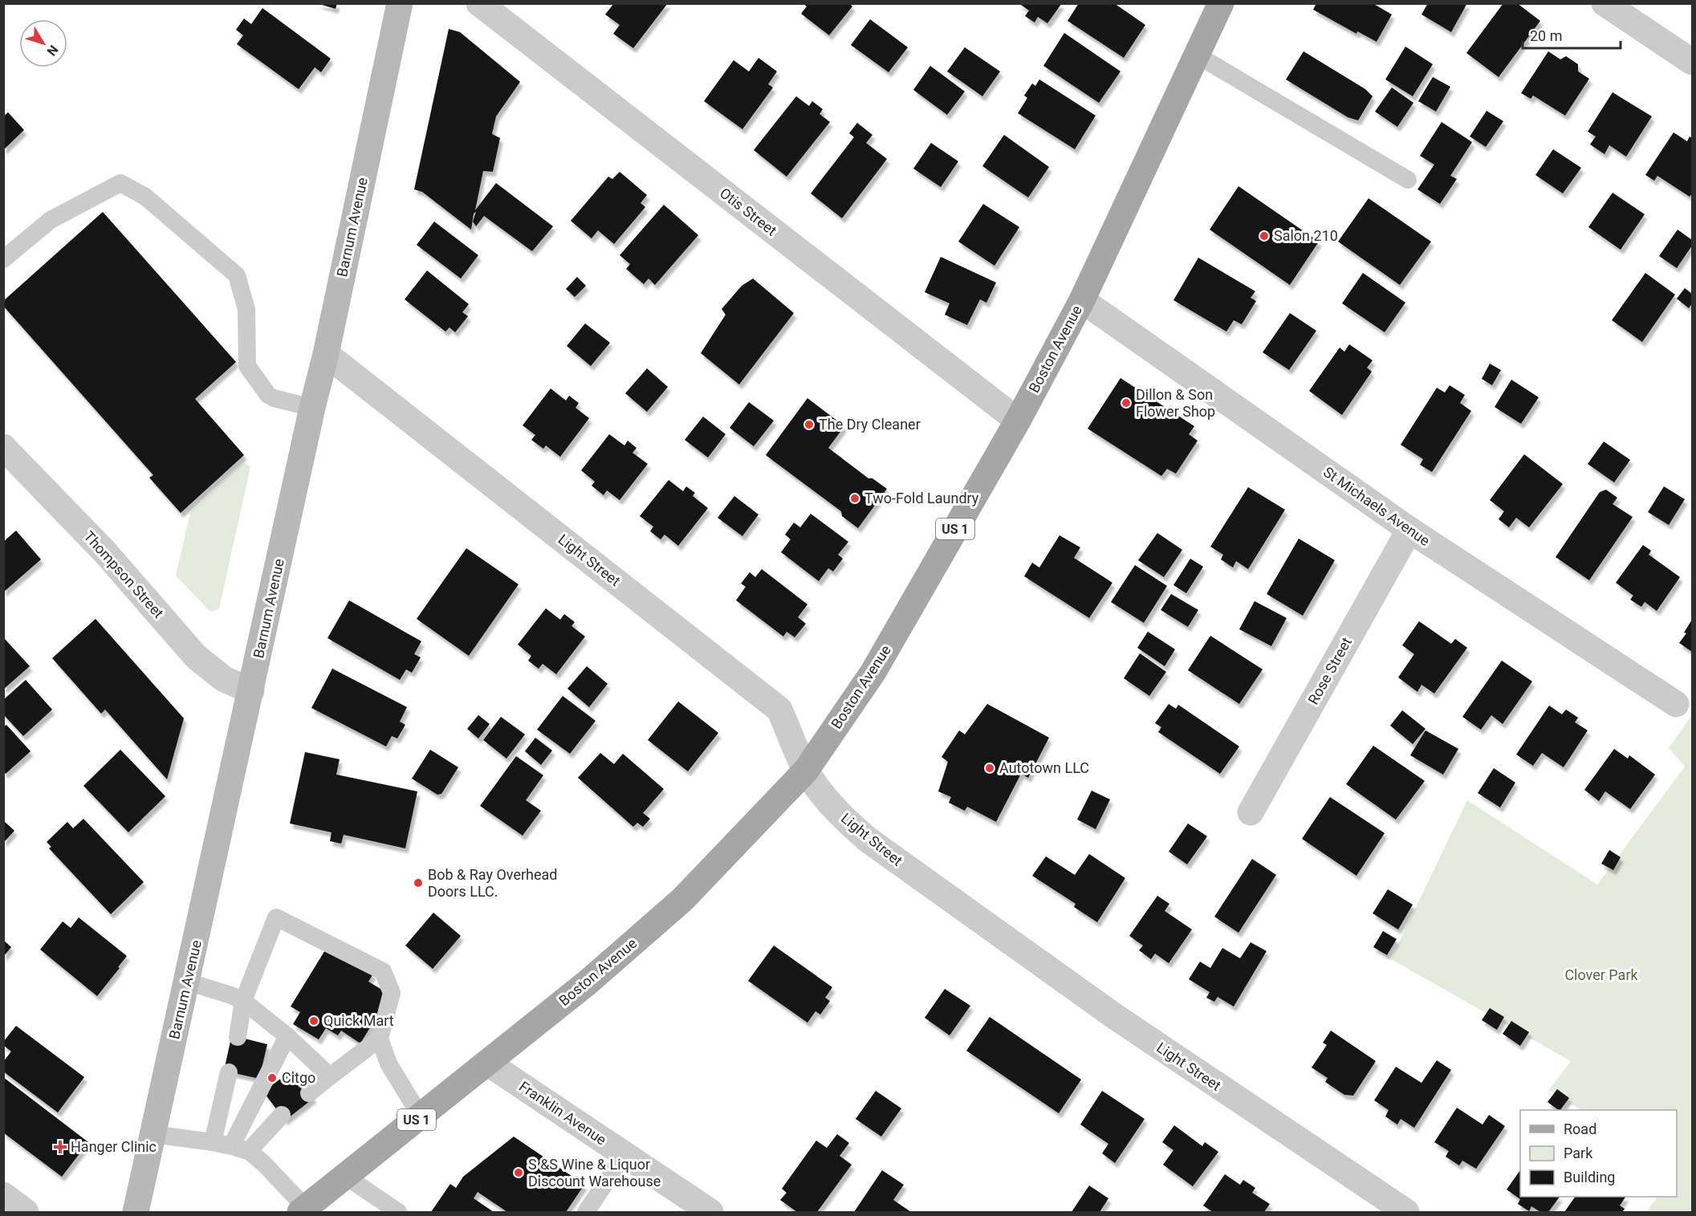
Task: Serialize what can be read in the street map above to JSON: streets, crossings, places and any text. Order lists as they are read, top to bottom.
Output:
{
  "streets": {
    "main road": ["Barnum Avenue", "Boston Avenue", "US 1"],
    "street": [
      "Otis Street",
      "St Michaels Avenue",
      "Light Street",
      "Thompson Street",
      "Rose Street",
      "Franklin Avenue"
    ]
  },
  "crossings": [
    ["Otis Street", "Boston Avenue"],
    ["Barnum Avenue", "Light Street"],
    ["Barnum Avenue", "Thompson Street"],
    ["Boston Avenue", "St Michaels Avenue"],
    ["Boston Avenue", "Light Street"],
    ["Boston Avenue", "Franklin Avenue"],
    ["St Michaels Avenue", "Rose Street"]
  ],
  "parks": ["Clover Park"],
  "places": {
    "other": [
      "Salon 210",
      "Dillon & Son Flower Shop",
      "The Dry Cleaner",
      "Two-Fold Laundry",
      "Autotown LLC",
      "Bob & Ray Overhead Doors LLC.",
      "Quick Mart",
      "Citgo",
      "S &S Wine & Liquor Discount Warehouse"
    ],
    "health": ["Hanger Clinic"]
  },
  "legend": ["Road", "Park", "Building"],
  "scale_bar": "20 m",
  "north": "bottom right"
}
